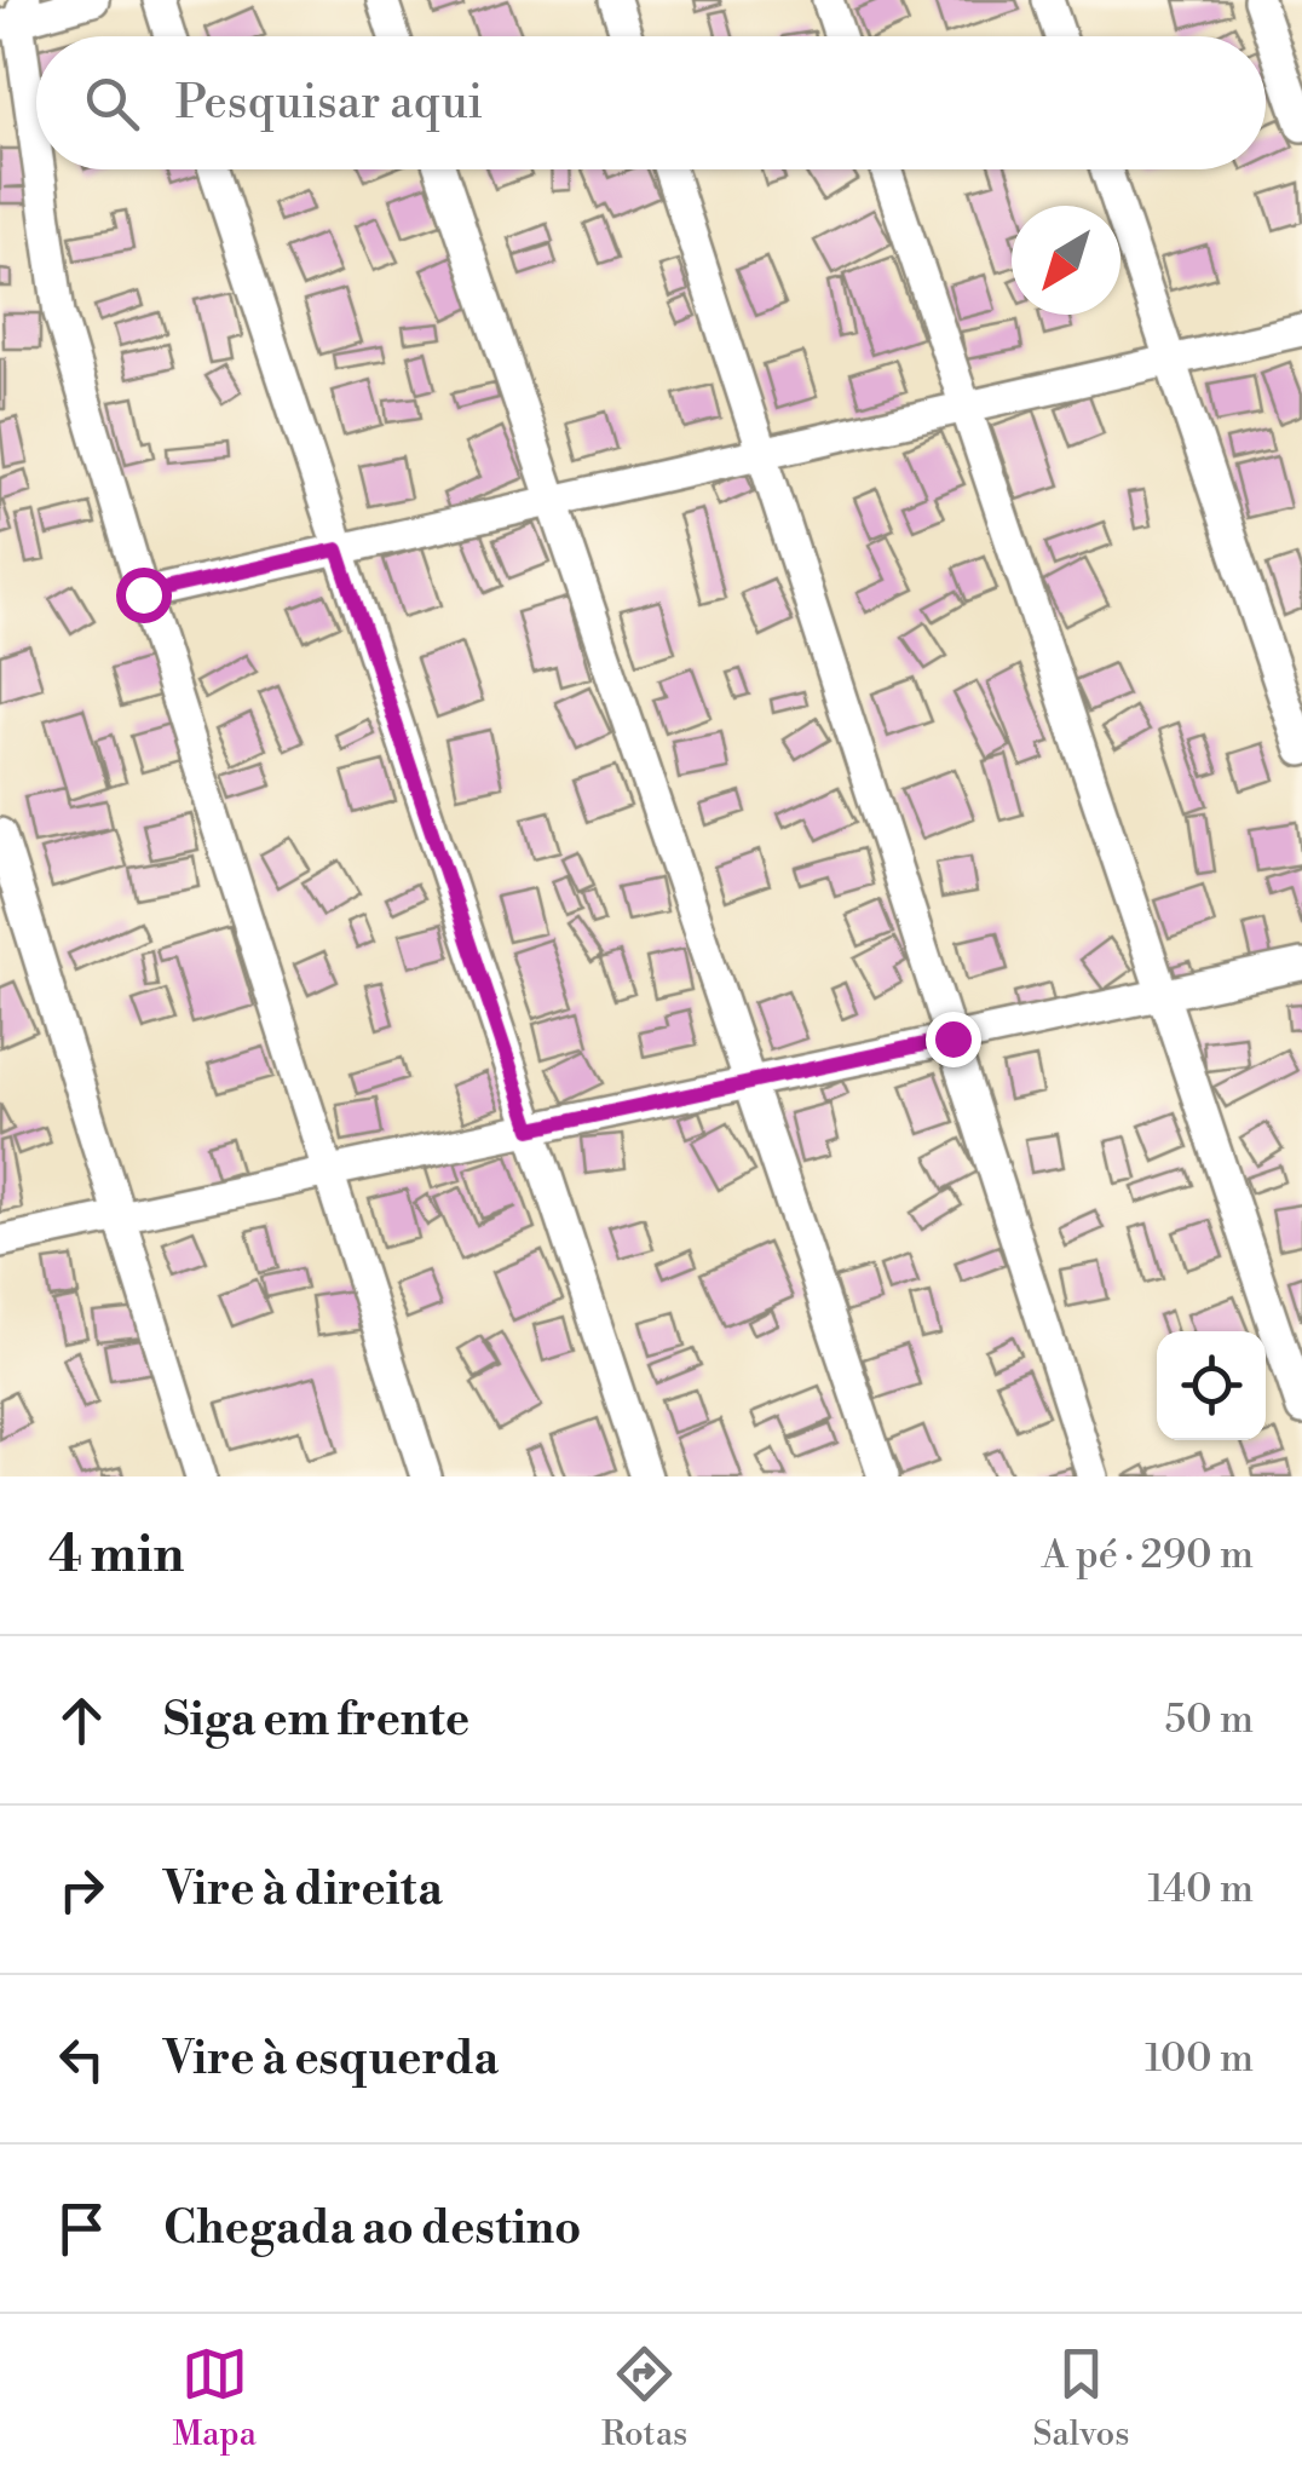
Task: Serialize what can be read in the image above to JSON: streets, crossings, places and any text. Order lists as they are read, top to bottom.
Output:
{
  "north": "bottom left",
  "page": {
    "search": "Pesquisar aqui",
    "heading": ["4 min", "A pé · 290 m"],
    "list": [
      ["Siga em frente", "50 m"],
      ["Vire à direita", "140 m"],
      ["Vire à esquerda", "100 m"],
      "Chegada ao destino"
    ],
    "nav": ["Mapa", "Rotas", "Salvos"]
  }
}
